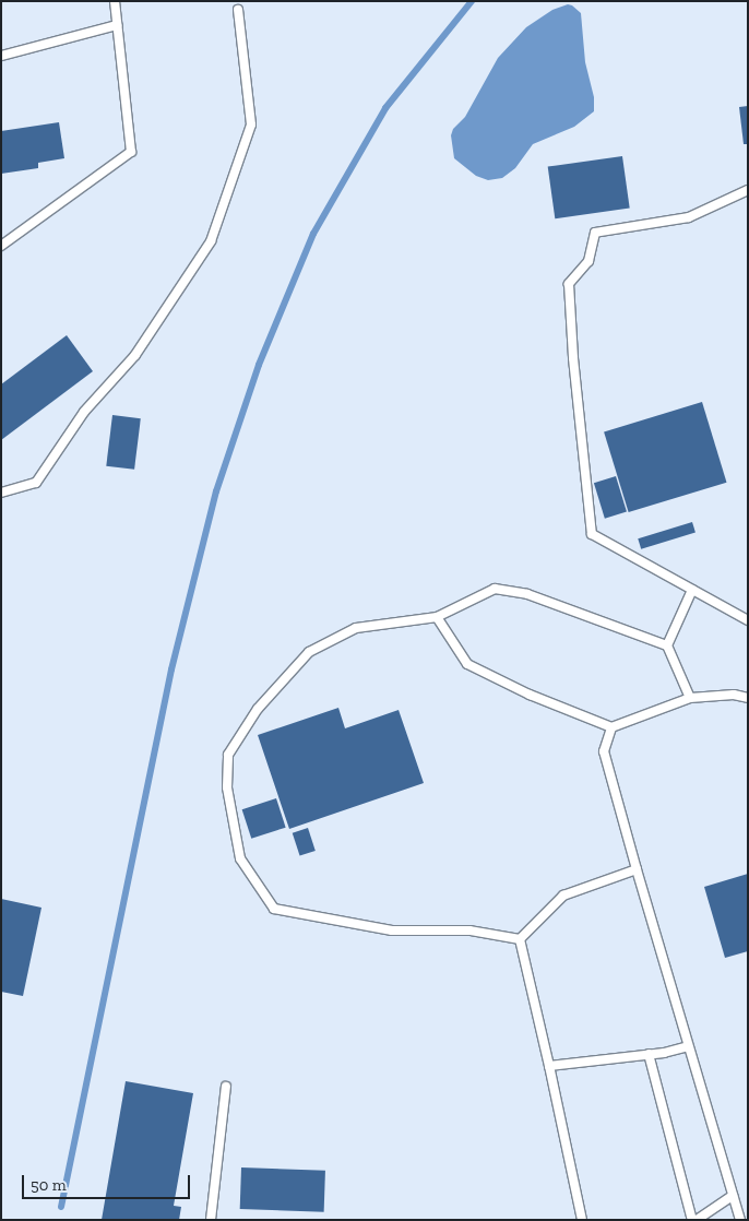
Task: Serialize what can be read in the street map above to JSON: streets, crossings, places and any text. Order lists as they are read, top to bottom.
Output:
{
  "scale_bar": "50 m"
}
